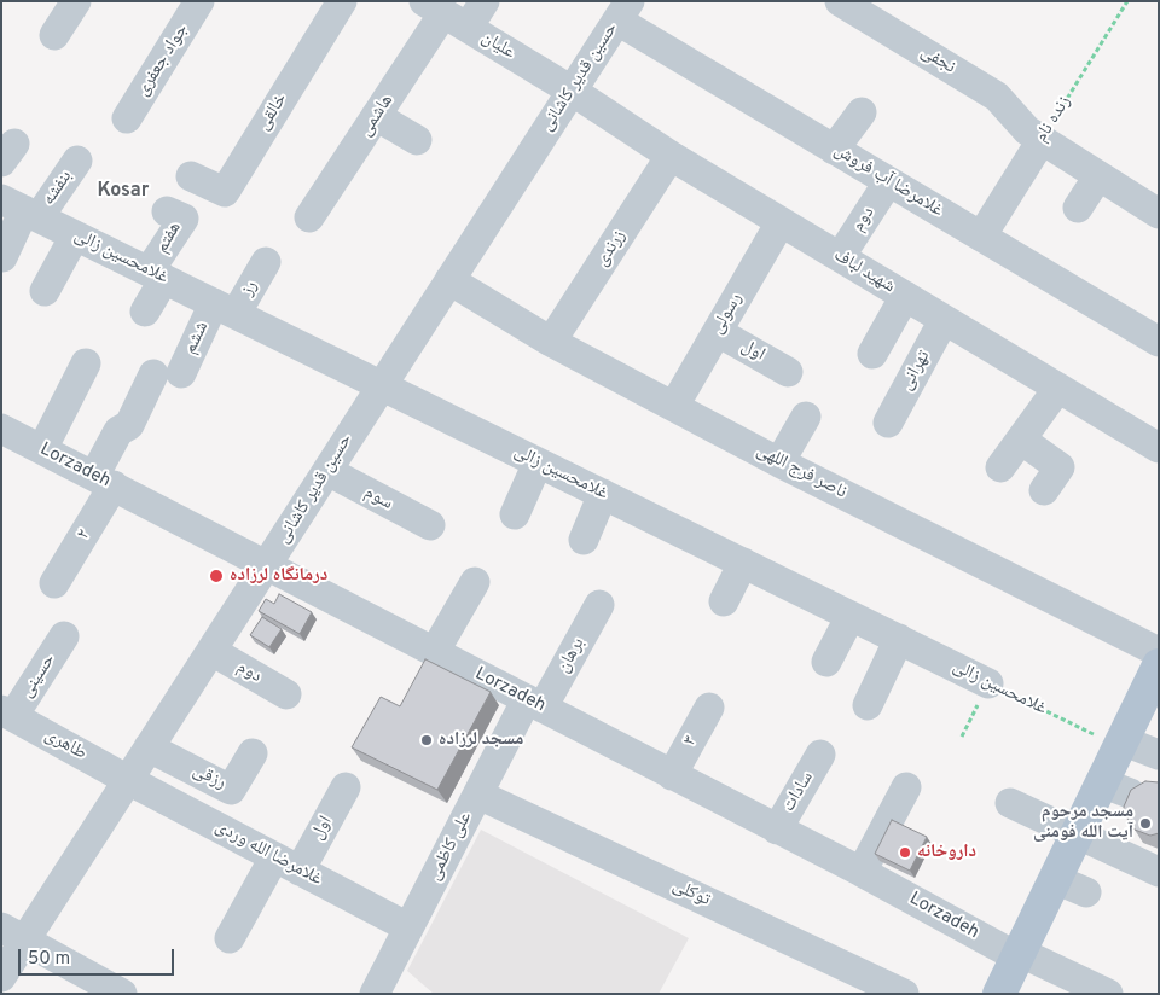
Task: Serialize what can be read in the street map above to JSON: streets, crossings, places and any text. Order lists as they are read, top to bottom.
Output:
{
  "streets": {
    "street": [
      "علیان",
      "جواد جعفری",
      "نجفی",
      "حسین قدیر کاشانی",
      "خالقی",
      "هاشمی",
      "زنده نام",
      "غلامرضا آب فروش",
      "بنفشه",
      "دوم",
      "هفتم",
      "زرندی",
      "غلامحسین زالی",
      "شهید لباف",
      "رز",
      "رسولی",
      "ششم",
      "اول",
      "تهرانی",
      "Lorzadeh",
      "ناصر فرج اللهی",
      "سوم",
      "۲",
      "برهان",
      "حسینی",
      "۳",
      "طاهری",
      "رزقی",
      "سادات",
      "علی کاظمی",
      "غلامرضا الله وردی",
      "توکلی"
    ]
  },
  "crossings": [
    ["علیان", "حسین قدیر کاشانی"],
    ["علیان", "هاشمی"],
    ["علیان", "شهید لباف"],
    ["نجفی", "زنده نام"],
    ["حسین قدیر کاشانی", "غلامرضا آب فروش"],
    ["حسین قدیر کاشانی", "دوم"],
    ["حسین قدیر کاشانی", "غلامحسین زالی"],
    ["حسین قدیر کاشانی", "شهید لباف"],
    ["حسین قدیر کاشانی", "Lorzadeh"],
    ["حسین قدیر کاشانی", "ناصر فرج اللهی"],
    ["حسین قدیر کاشانی", "سوم"],
    ["حسین قدیر کاشانی", "طاهری"],
    ["حسین قدیر کاشانی", "رزقی"],
    ["حسین قدیر کاشانی", "غلامرضا الله وردی"],
    ["زنده نام", "غلامرضا آب فروش"],
    ["غلامرضا آب فروش", "دوم"],
    ["بنفشه", "غلامحسین زالی"],
    ["دوم", "شهید لباف"],
    ["هفتم", "غلامحسین زالی"],
    ["زرندی", "شهید لباف"],
    ["زرندی", "ناصر فرج اللهی"],
    ["غلامحسین زالی", "رز"],
    ["غلامحسین زالی", "ششم"],
    ["شهید لباف", "رسولی"],
    ["شهید لباف", "تهرانی"],
    ["رز", "ششم"],
    ["رسولی", "اول"],
    ["رسولی", "ناصر فرج اللهی"],
    ["ششم", "Lorzadeh"],
    ["ششم", "۲"],
    ["اول", "غلامرضا الله وردی"],
    ["Lorzadeh", "۲"],
    ["Lorzadeh", "برهان"],
    ["Lorzadeh", "۳"],
    ["Lorzadeh", "سادات"],
    ["Lorzadeh", "علی کاظمی"],
    ["برهان", "علی کاظمی"],
    ["حسینی", "طاهری"],
    ["طاهری", "غلامرضا الله وردی"],
    ["علی کاظمی", "غلامرضا الله وردی"],
    ["علی کاظمی", "توکلی"]
  ],
  "districts": ["Kosar"],
  "places": [
    "درمانگاه لرزاده",
    "مسجد لرزاده",
    "مسجد مرحوم آیت الله فومنی",
    "داروخانه"
  ],
  "scale_bar": "50 m"
}
